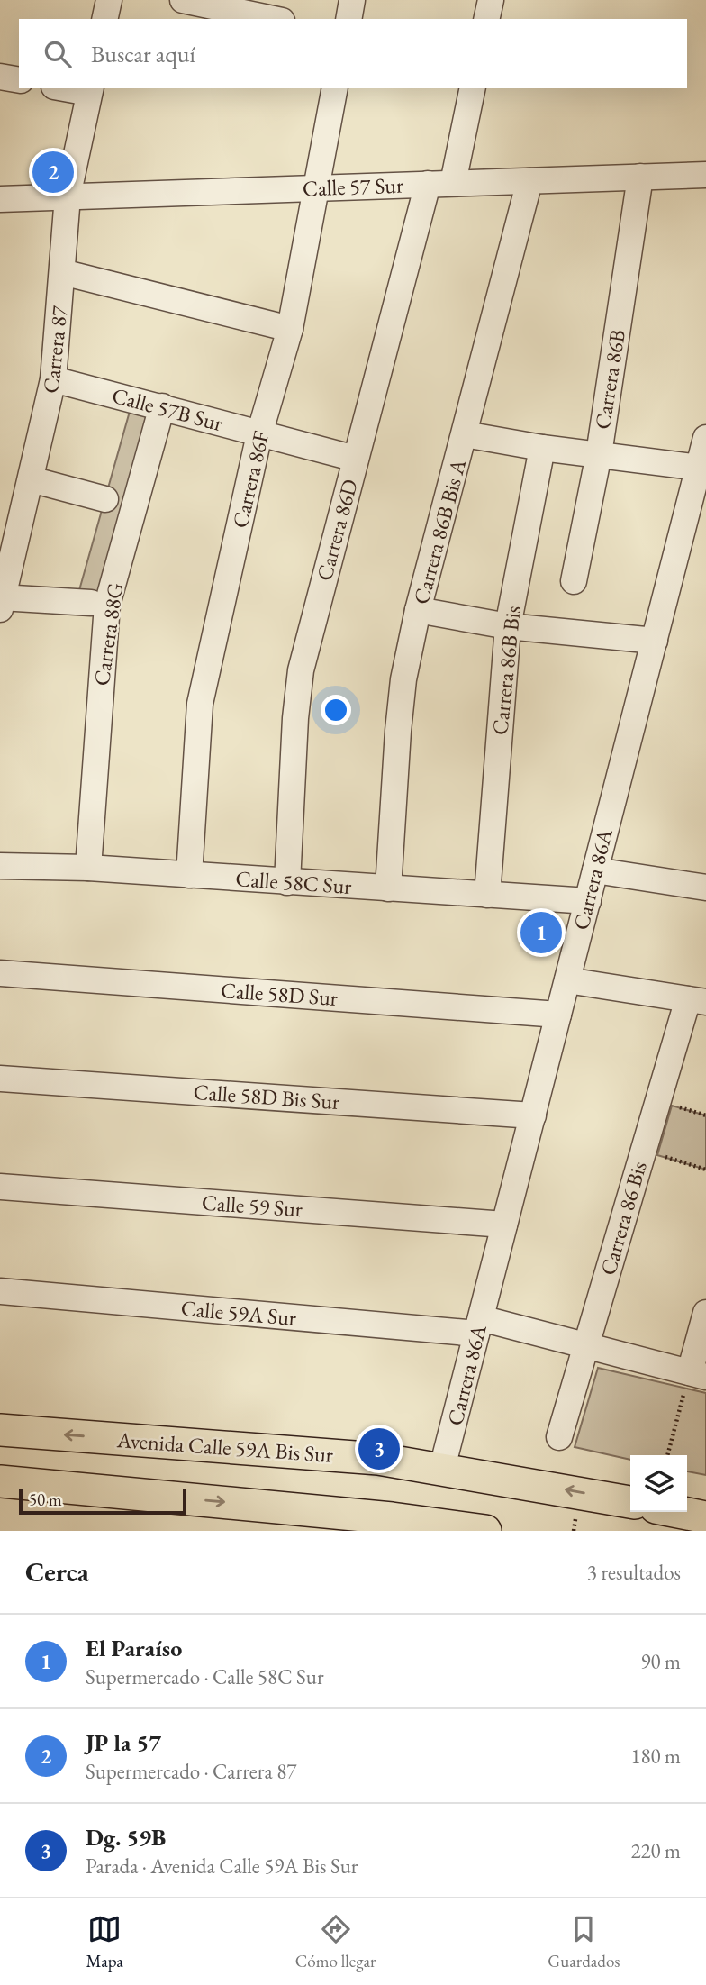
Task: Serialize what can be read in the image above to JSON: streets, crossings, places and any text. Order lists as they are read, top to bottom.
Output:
{
  "streets": {
    "main road": ["Avenida Calle 59A Bis Sur"],
    "street": [
      "Calle 57 Sur",
      "Carrera 87",
      "Carrera 86B",
      "Calle 57B Sur",
      "Carrera 86F",
      "Carrera 86D",
      "Carrera 86B Bis A",
      "Carrera 88G",
      "Carrera 86B Bis",
      "Carrera 86A",
      "Calle 58C Sur",
      "Calle 58D Sur",
      "Calle 58D Bis Sur",
      "Calle 59 Sur",
      "Carrera 86 Bis",
      "Calle 59A Sur"
    ]
  },
  "crossings": [
    ["Calle 57 Sur", "Carrera 87"],
    ["Calle 57 Sur", "Carrera 86B"],
    ["Calle 57 Sur", "Carrera 86F"],
    ["Calle 57 Sur", "Carrera 86D"],
    ["Calle 57 Sur", "Carrera 86B Bis A"],
    ["Carrera 87", "Calle 57B Sur"],
    ["Calle 57B Sur", "Carrera 86F"],
    ["Calle 57B Sur", "Carrera 86D"],
    ["Calle 57B Sur", "Carrera 88G"],
    ["Carrera 86F", "Calle 58C Sur"],
    ["Carrera 86D", "Calle 58C Sur"],
    ["Carrera 86B Bis A", "Calle 58C Sur"],
    ["Carrera 88G", "Calle 58C Sur"],
    ["Carrera 86B Bis", "Calle 58C Sur"],
    ["Carrera 86A", "Calle 58C Sur"],
    ["Carrera 86A", "Calle 58D Sur"],
    ["Carrera 86A", "Calle 58D Bis Sur"],
    ["Carrera 86A", "Calle 59 Sur"],
    ["Carrera 86A", "Calle 59A Sur"],
    ["Carrera 86A", "Avenida Calle 59A Bis Sur"],
    ["Carrera 86 Bis", "Calle 59A Sur"]
  ],
  "scale_bar": "50 m",
  "page": {
    "search": "Buscar aquí",
    "pins": ["2", "1", "3"],
    "scale": "50 m",
    "heading": ["Cerca", "3 resultados"],
    "list": [
      {
        "mark": "1",
        "name": "El Paraíso",
        "note": "Supermercado · Calle 58C Sur",
        "value": "90 m"
      },
      {
        "mark": "2",
        "name": "JP la 57",
        "note": "Supermercado · Carrera 87",
        "value": "180 m"
      },
      {
        "mark": "3",
        "name": "Dg. 59B",
        "note": "Parada · Avenida Calle 59A Bis Sur",
        "value": "220 m"
      }
    ],
    "nav": ["Mapa", "Cómo llegar", "Guardados"]
  }
}
